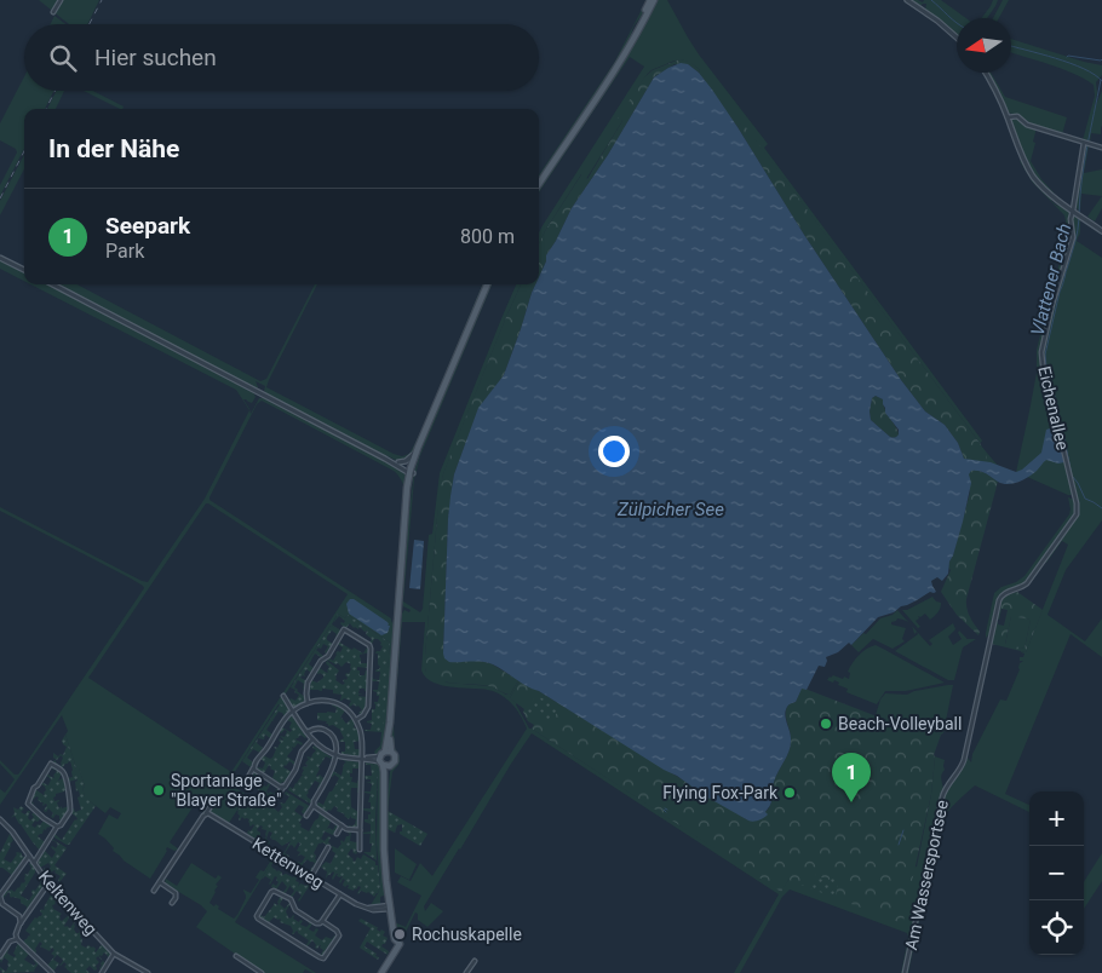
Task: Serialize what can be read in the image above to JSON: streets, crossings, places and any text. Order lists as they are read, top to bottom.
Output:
{
  "streets": {
    "street": [
      "Eichenallee",
      "Kettenweg",
      "Am Wassersportsee",
      "Keltenweg"
    ]
  },
  "crossings": [
    ["Eichenallee", "Am Wassersportsee"]
  ],
  "water": ["Vlattener Bach", "Zülpicher See"],
  "places": [
    "Beach-Volleyball",
    "Sportanlage \"Blayer Straße\"",
    "Flying Fox-Park",
    "Rochuskapelle"
  ],
  "north": "left",
  "page": {
    "search": "Hier suchen",
    "heading": "In der Nähe",
    "list": [
      {
        "mark": "1",
        "name": "Seepark",
        "note": "Park",
        "value": "800 m"
      }
    ],
    "pins": "1",
    "map_buttons": ["+", "−"]
  }
}
